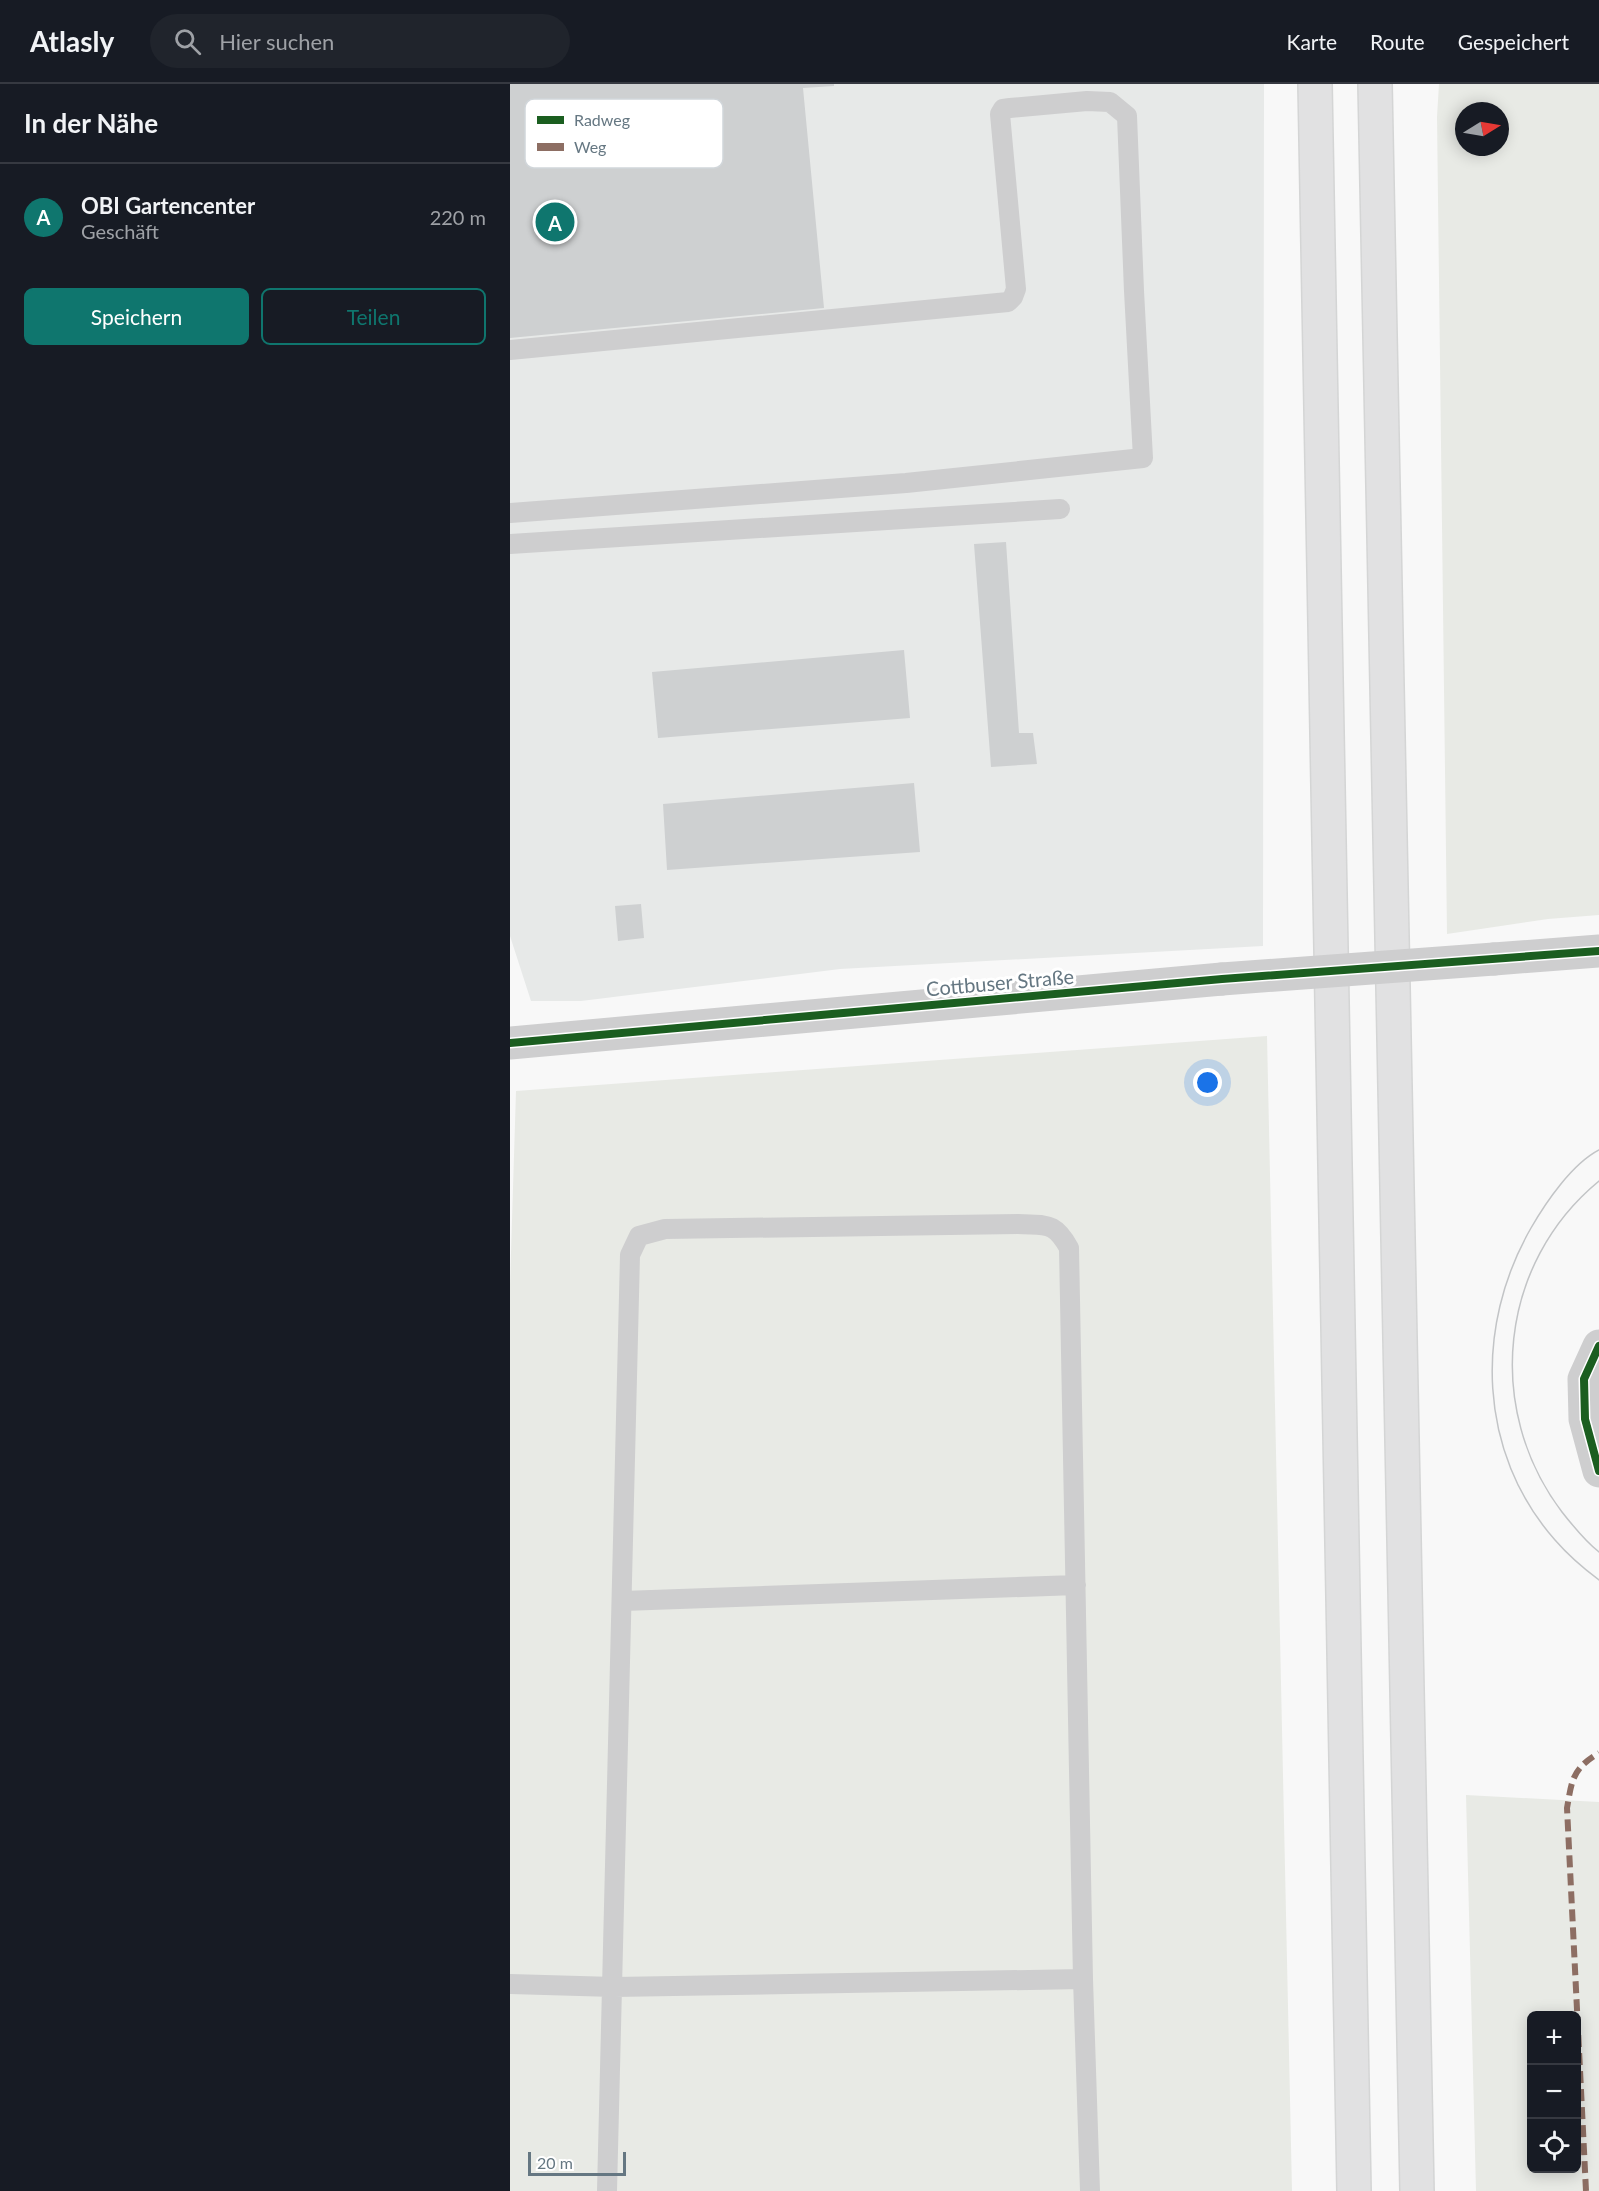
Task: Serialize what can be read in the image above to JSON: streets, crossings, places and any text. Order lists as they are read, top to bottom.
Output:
{
  "streets": {
    "street": ["Cottbuser Straße"]
  },
  "legend": ["Radweg", "Weg"],
  "scale_bar": "20 m",
  "north": "right",
  "page": {
    "header": "Atlasly",
    "search": "Hier suchen",
    "nav": ["Karte", "Route", "Gespeichert"],
    "heading": "In der Nähe",
    "list": [
      {
        "mark": "A",
        "name": "OBI Gartencenter",
        "note": "Geschäft",
        "value": "220 m"
      }
    ],
    "pins": "A",
    "buttons": ["Speichern", "Teilen"],
    "map_buttons": ["+", "−"],
    "scale": "20 m"
  }
}
